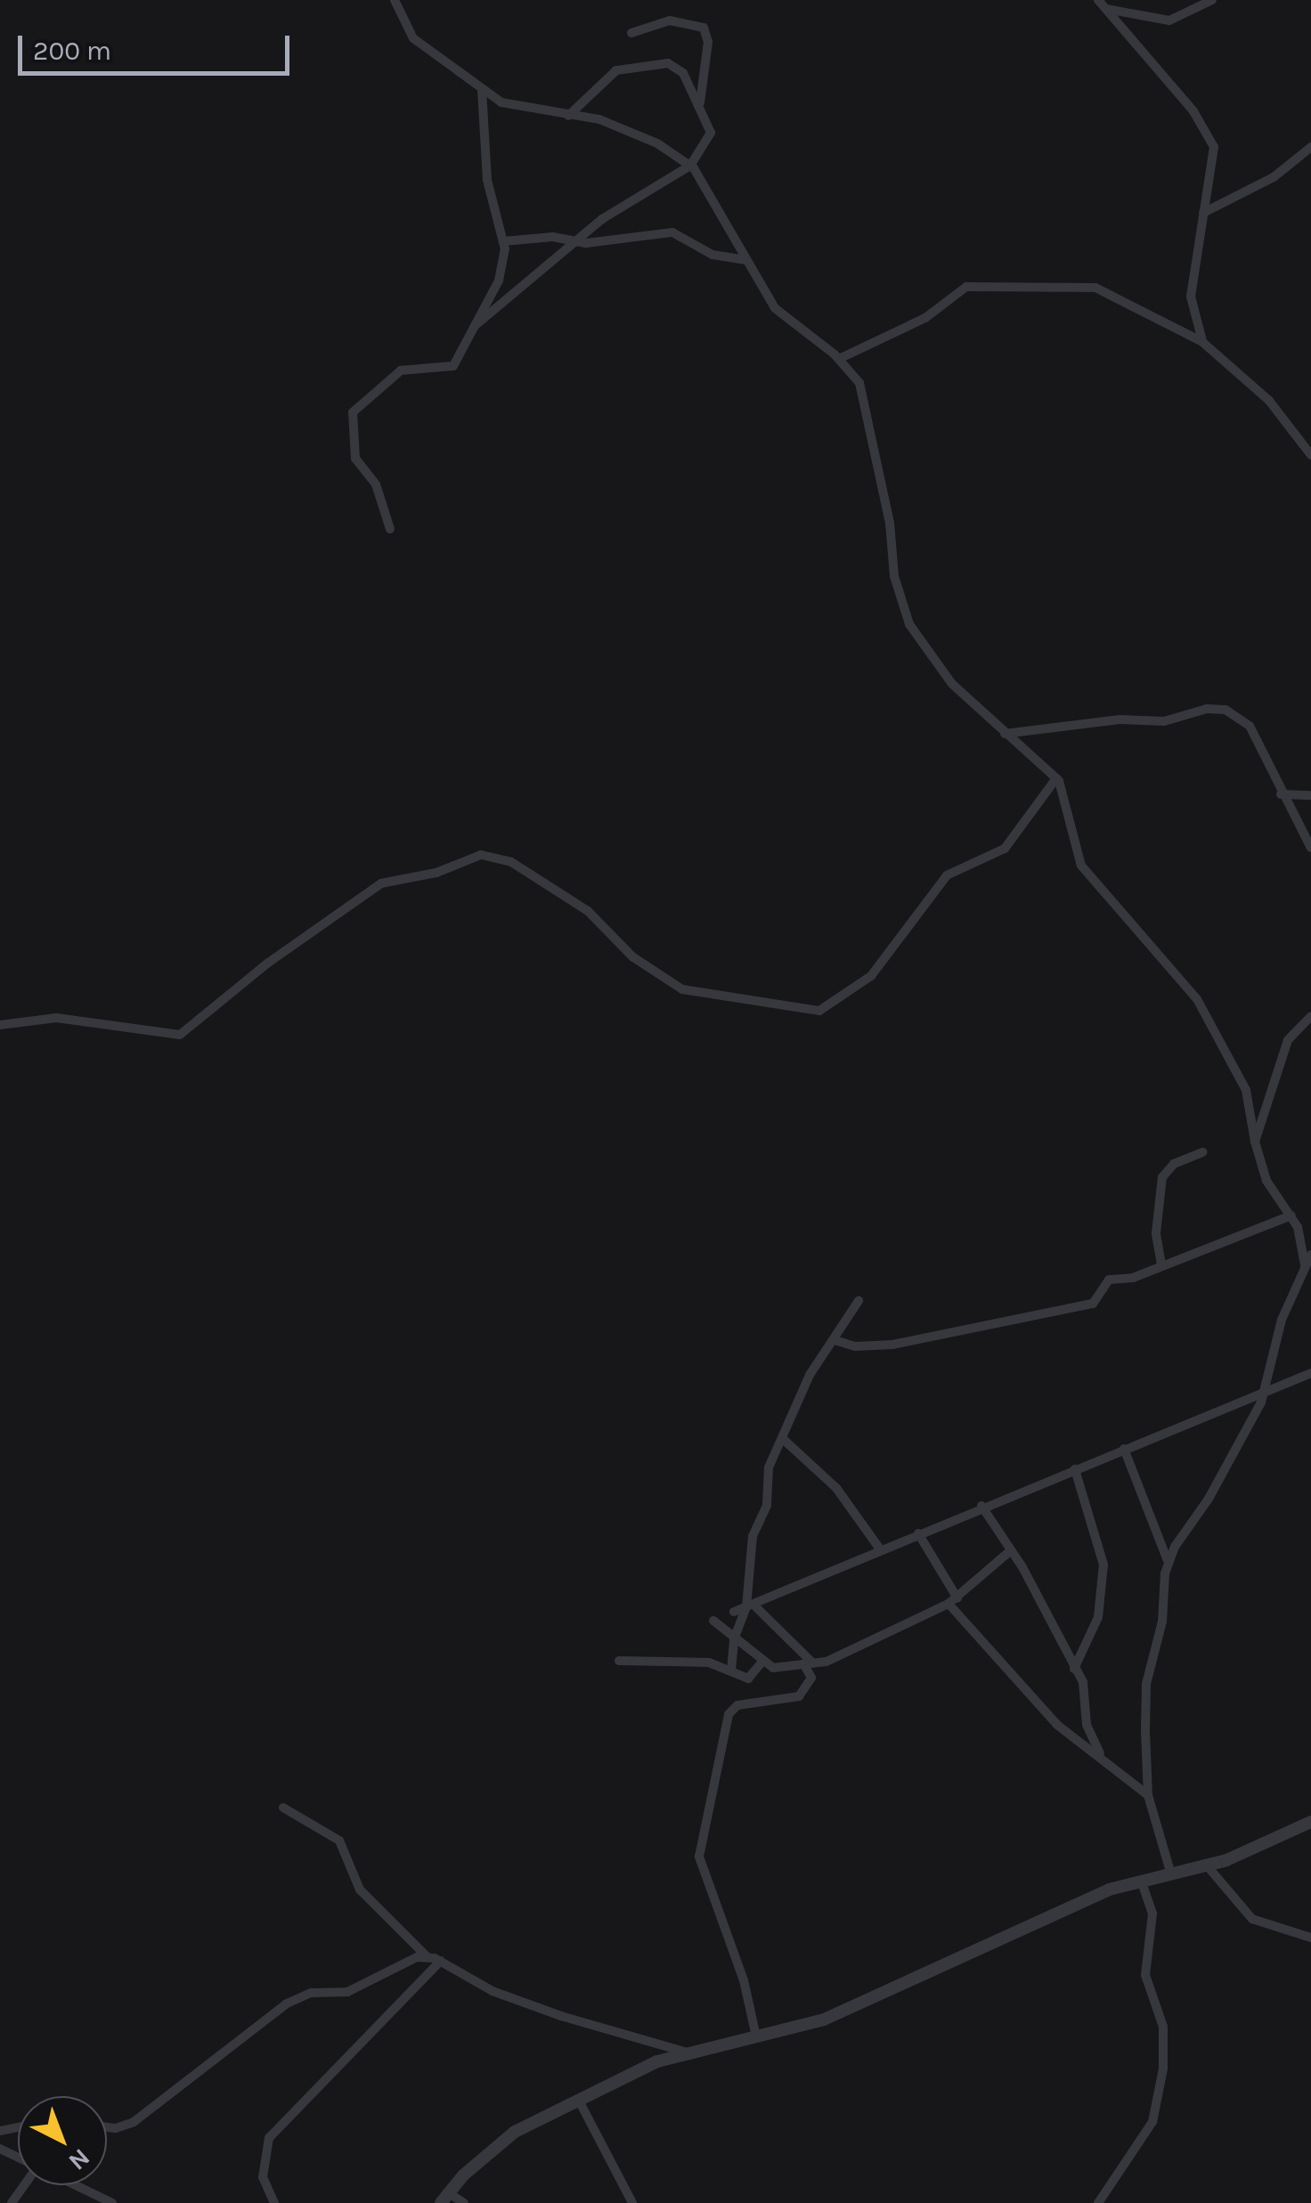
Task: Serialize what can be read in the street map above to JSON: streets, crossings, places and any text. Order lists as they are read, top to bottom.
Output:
{
  "scale_bar": "200 m",
  "north": "bottom right"
}
